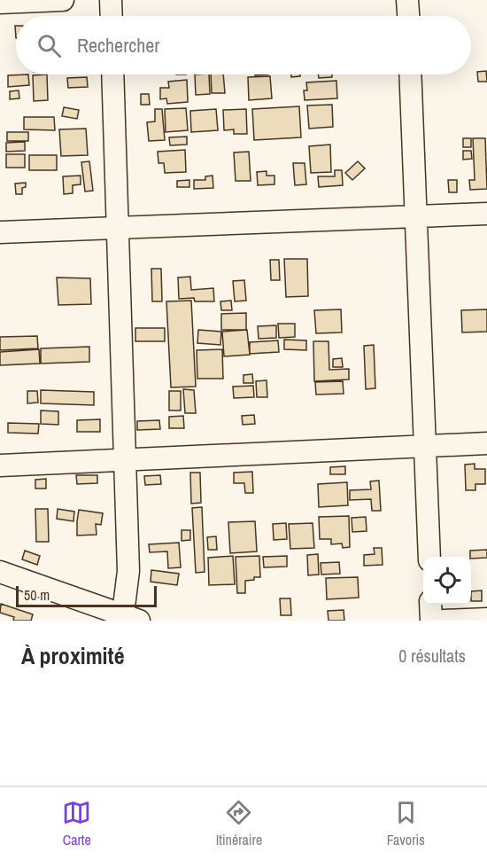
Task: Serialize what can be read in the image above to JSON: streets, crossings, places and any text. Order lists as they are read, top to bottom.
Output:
{
  "scale_bar": "50 m",
  "page": {
    "search": "Rechercher",
    "scale": "50 m",
    "heading": ["À proximité", "0 résultats"],
    "nav": ["Carte", "Itinéraire", "Favoris"]
  }
}
